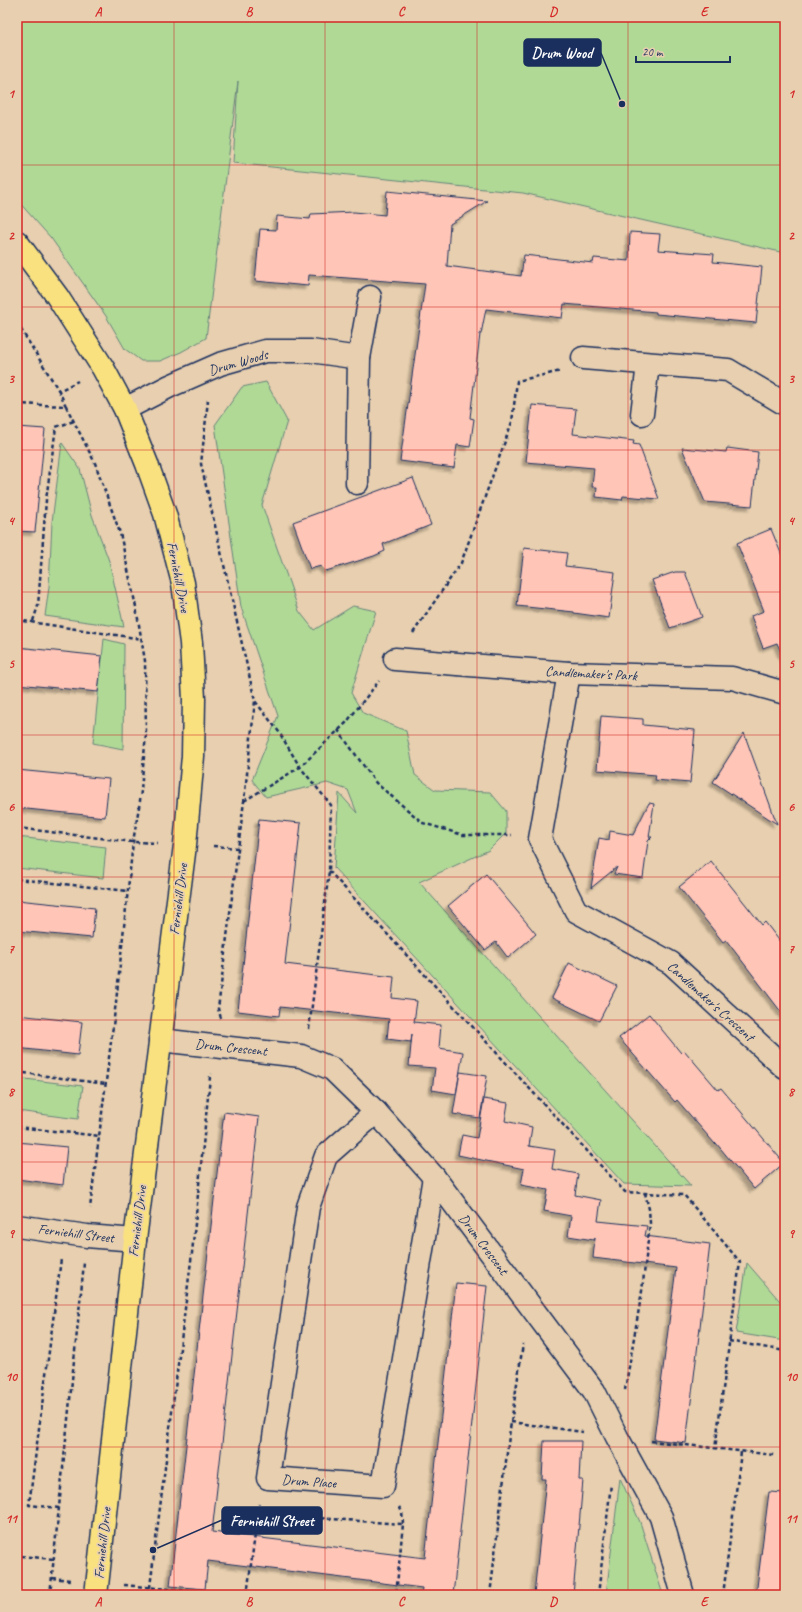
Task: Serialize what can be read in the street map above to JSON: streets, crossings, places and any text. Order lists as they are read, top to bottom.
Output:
{
  "streets": {
    "main road": ["Ferniehill Drive"],
    "street": [
      "Drum Woods",
      "Candlemaker's Park",
      "Candlemaker's Crescent",
      "Drum Crescent",
      "Ferniehill Street",
      "Drum Place"
    ]
  },
  "crossings": [
    ["Drum Woods", "Ferniehill Drive"],
    ["Ferniehill Drive", "Drum Crescent"],
    ["Ferniehill Drive", "Ferniehill Street"],
    ["Drum Crescent", "Drum Place"]
  ],
  "places": ["Drum Wood", "Ferniehill Street"],
  "scale_bar": "20 m",
  "grid": {
    "columns": [
      "A",
      "B",
      "C",
      "D",
      "E"
    ],
    "rows": [
      "1",
      "2",
      "3",
      "4",
      "5",
      "6",
      "7",
      "8",
      "9",
      "10",
      "11"
    ]
  }
}
